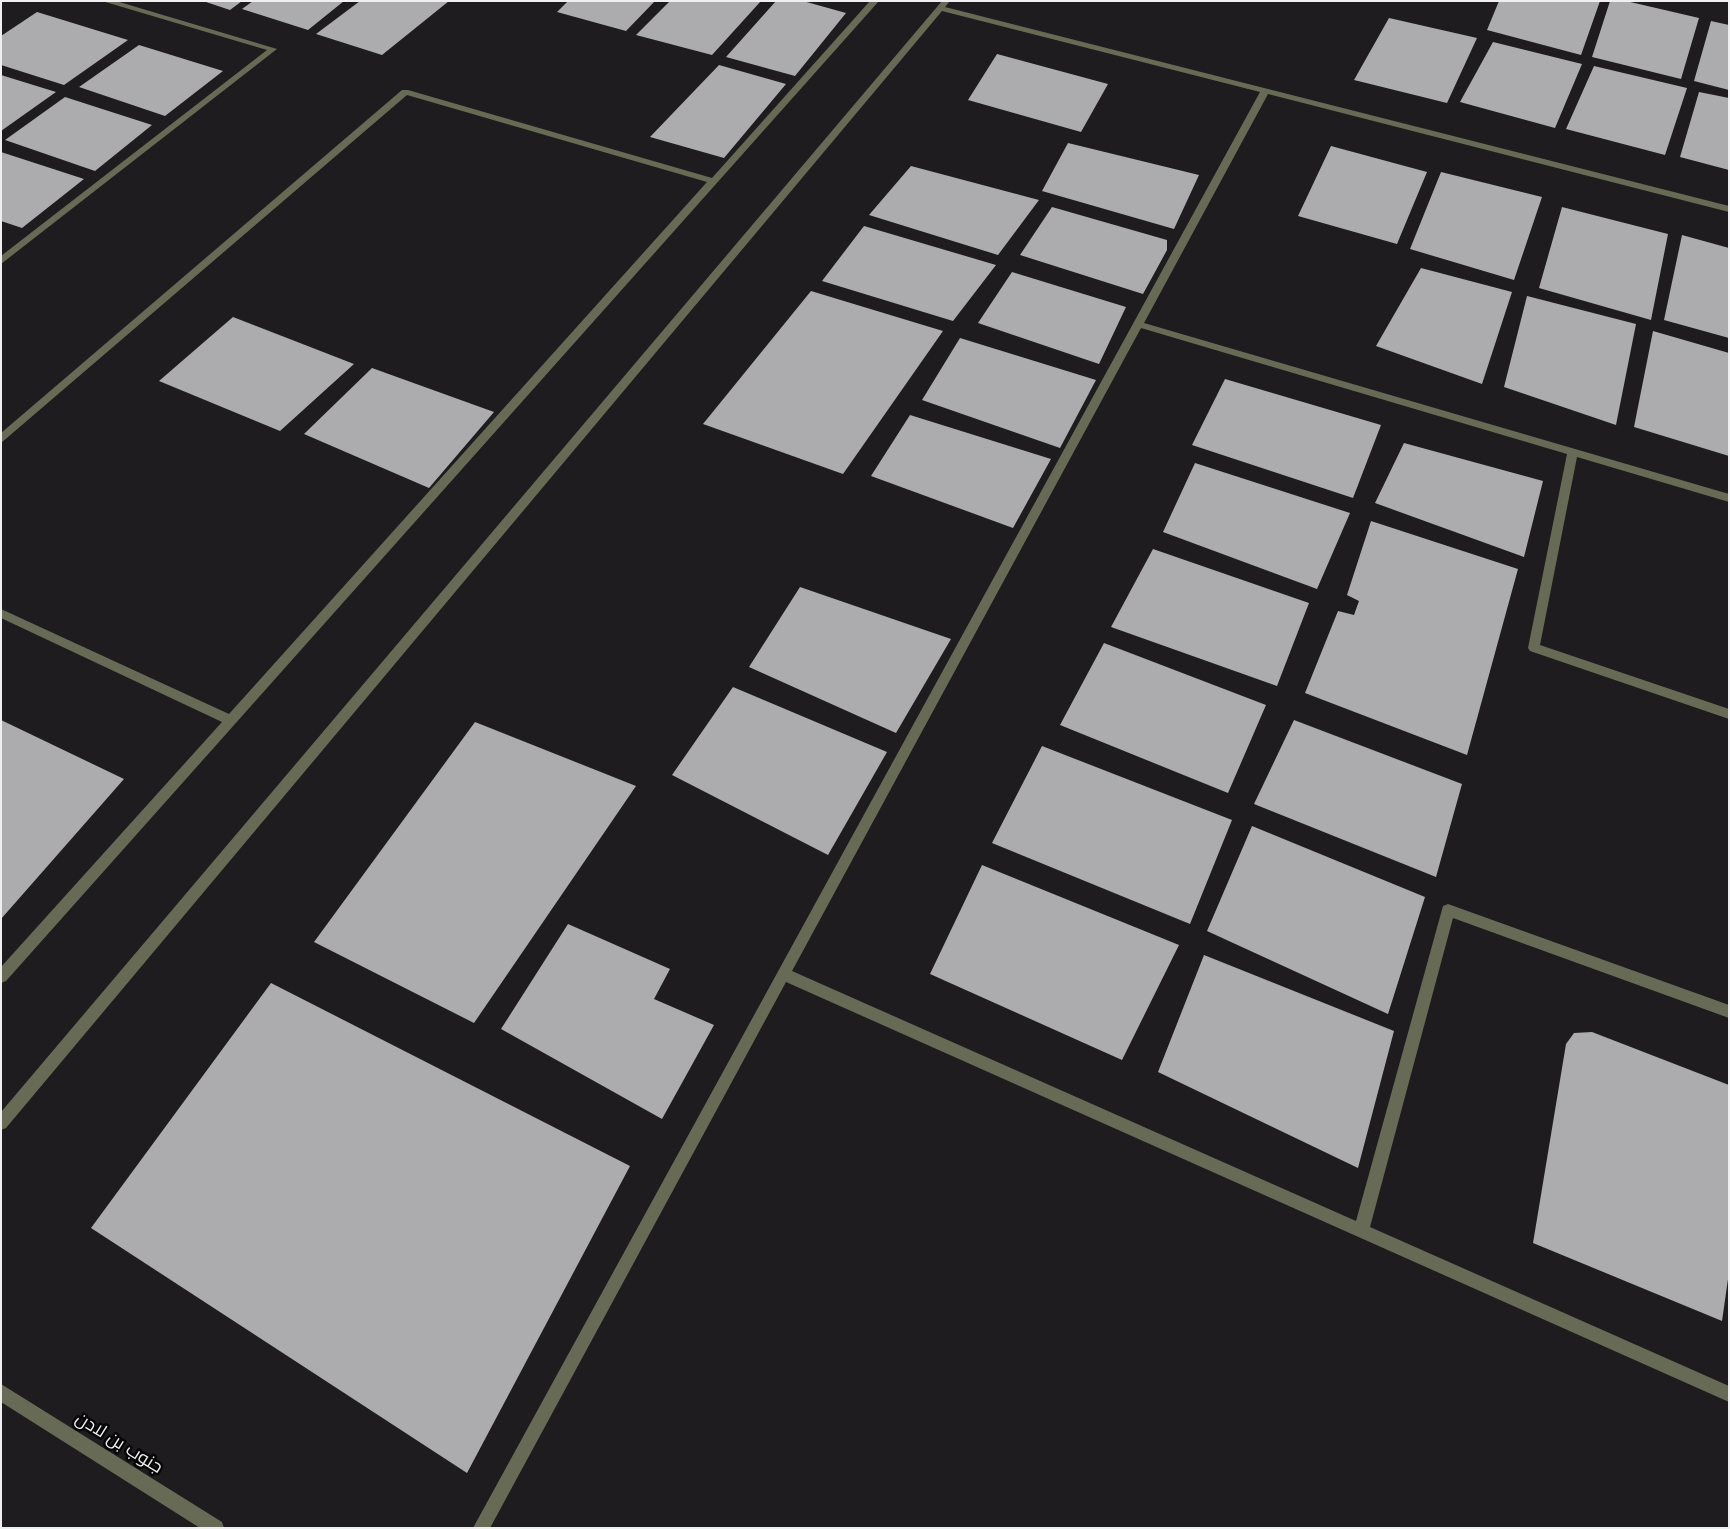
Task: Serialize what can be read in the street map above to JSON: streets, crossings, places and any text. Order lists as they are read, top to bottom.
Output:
{
  "streets": {
    "street": ["جنوب بن لادن"]
  }
}
